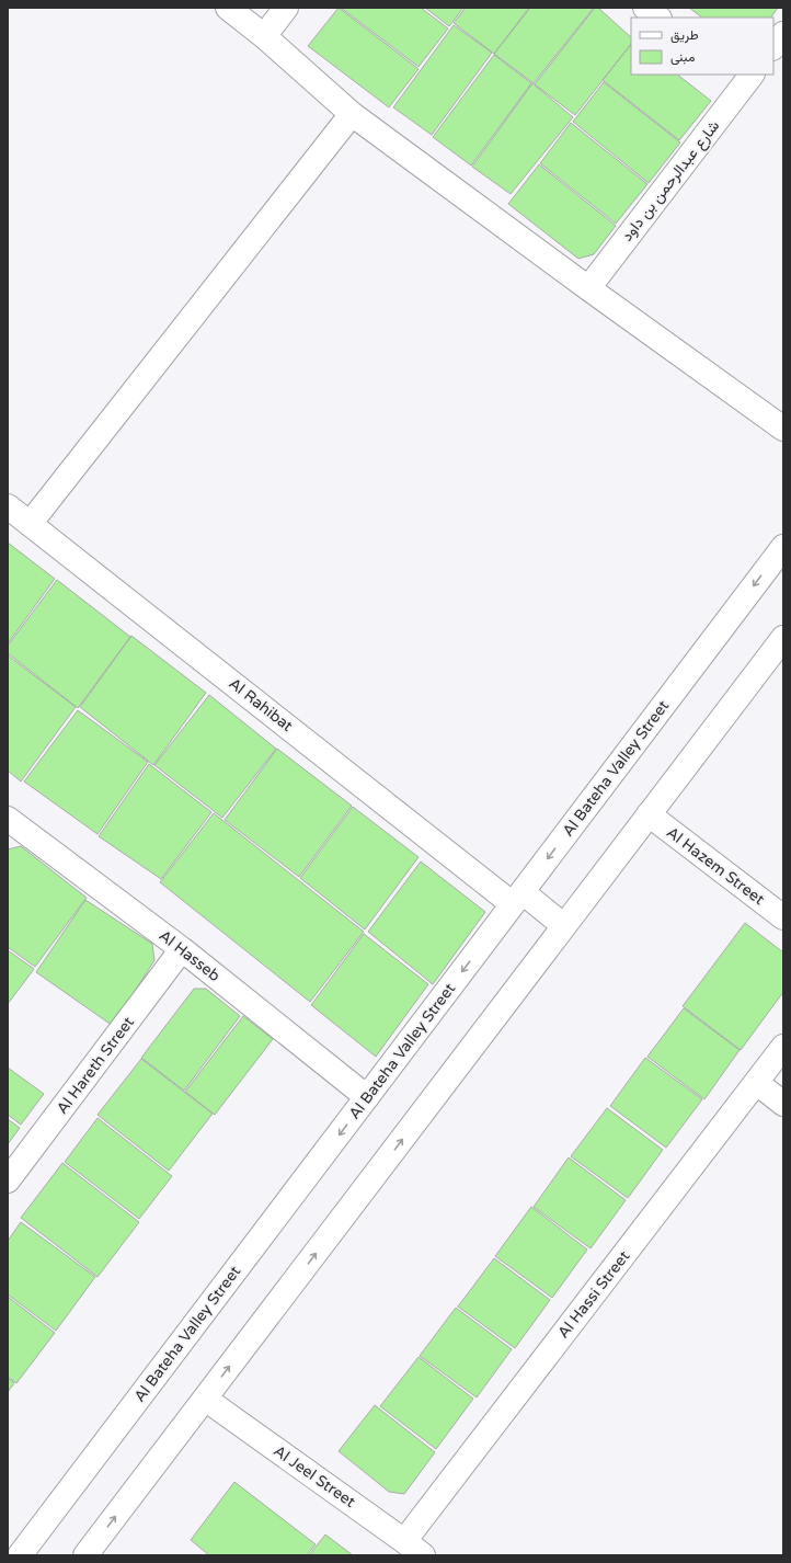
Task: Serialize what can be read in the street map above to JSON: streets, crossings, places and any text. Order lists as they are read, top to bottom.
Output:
{
  "streets": {
    "street": [
      "شارع عبدالرحمن بن داود",
      "Al Rahibat",
      "Al Bateha Valley Street",
      "Al Hazem Street",
      "Al Hasseb",
      "Al Hareth Street",
      "Al Hassi Street",
      "Al Jeel Street"
    ]
  },
  "crossings": [
    ["Al Rahibat", "Al Bateha Valley Street"],
    ["Al Bateha Valley Street", "Al Hasseb"],
    ["Al Hasseb", "Al Hareth Street"],
    ["Al Hassi Street", "Al Jeel Street"]
  ],
  "legend": ["طريق", "مبنى"]
}
